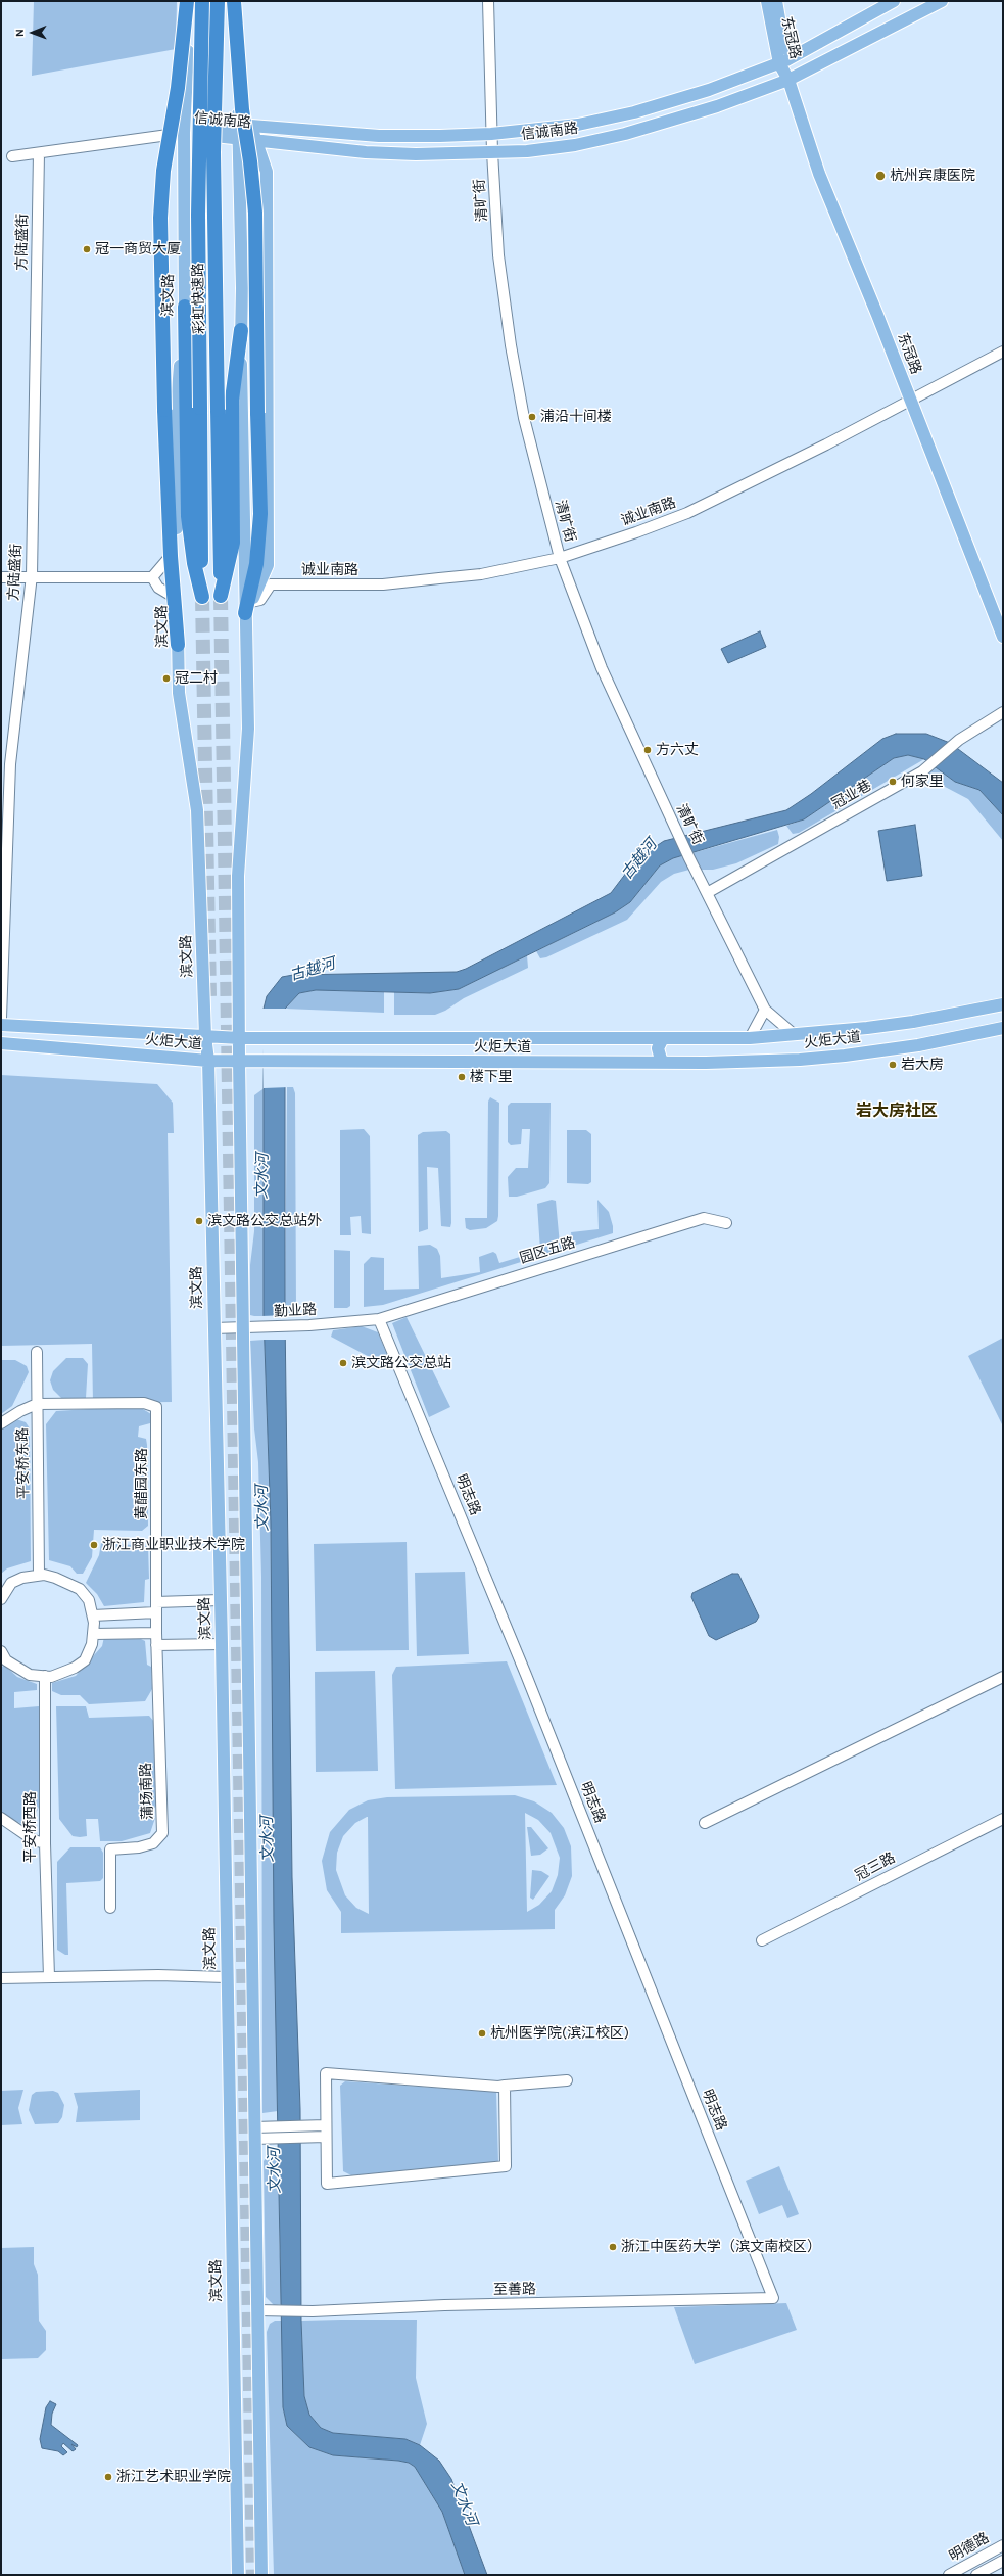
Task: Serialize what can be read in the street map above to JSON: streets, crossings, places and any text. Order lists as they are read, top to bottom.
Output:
{
  "streets": {
    "highway": ["彩虹快速路"],
    "main road": [
      "东冠路",
      "信诚南路",
      "滨文路",
      "火炬大道"
    ],
    "street": [
      "清旷街",
      "方陆盛街",
      "诚业南路",
      "冠业巷",
      "园区五路",
      "勤业路",
      "平安桥东路",
      "黄醋园东路",
      "明志路",
      "蒲场南路",
      "平安桥西路",
      "冠三路",
      "至善路",
      "明德路"
    ]
  },
  "crossings": [
    ["东冠路", "信诚南路"],
    ["东冠路", "诚业南路"],
    ["信诚南路", "清旷街"],
    ["信诚南路", "滨文路"],
    ["清旷街", "诚业南路"],
    ["清旷街", "冠业巷"],
    ["清旷街", "火炬大道"],
    ["滨文路", "彩虹快速路"],
    ["滨文路", "火炬大道"],
    ["滨文路", "勤业路"],
    ["园区五路", "勤业路"],
    ["园区五路", "明志路"],
    ["勤业路", "明志路"],
    ["平安桥东路", "黄醋园东路"],
    ["黄醋园东路", "蒲场南路"],
    ["明志路", "至善路"]
  ],
  "districts": ["岩大房社区"],
  "water": ["古越河", "文水河"],
  "places": [
    "杭州宾康医院",
    "冠一商贸大厦",
    "浦沿十间楼",
    "冠二村",
    "方六丈",
    "何家里",
    "岩大房",
    "楼下里",
    "滨文路公交总站外",
    "滨文路公交总站",
    "浙江商业职业技术学院",
    "杭州医学院(滨江校区)",
    "浙江中医药大学（滨文南校区）",
    "浙江艺术职业学院"
  ],
  "north": "left"
}
